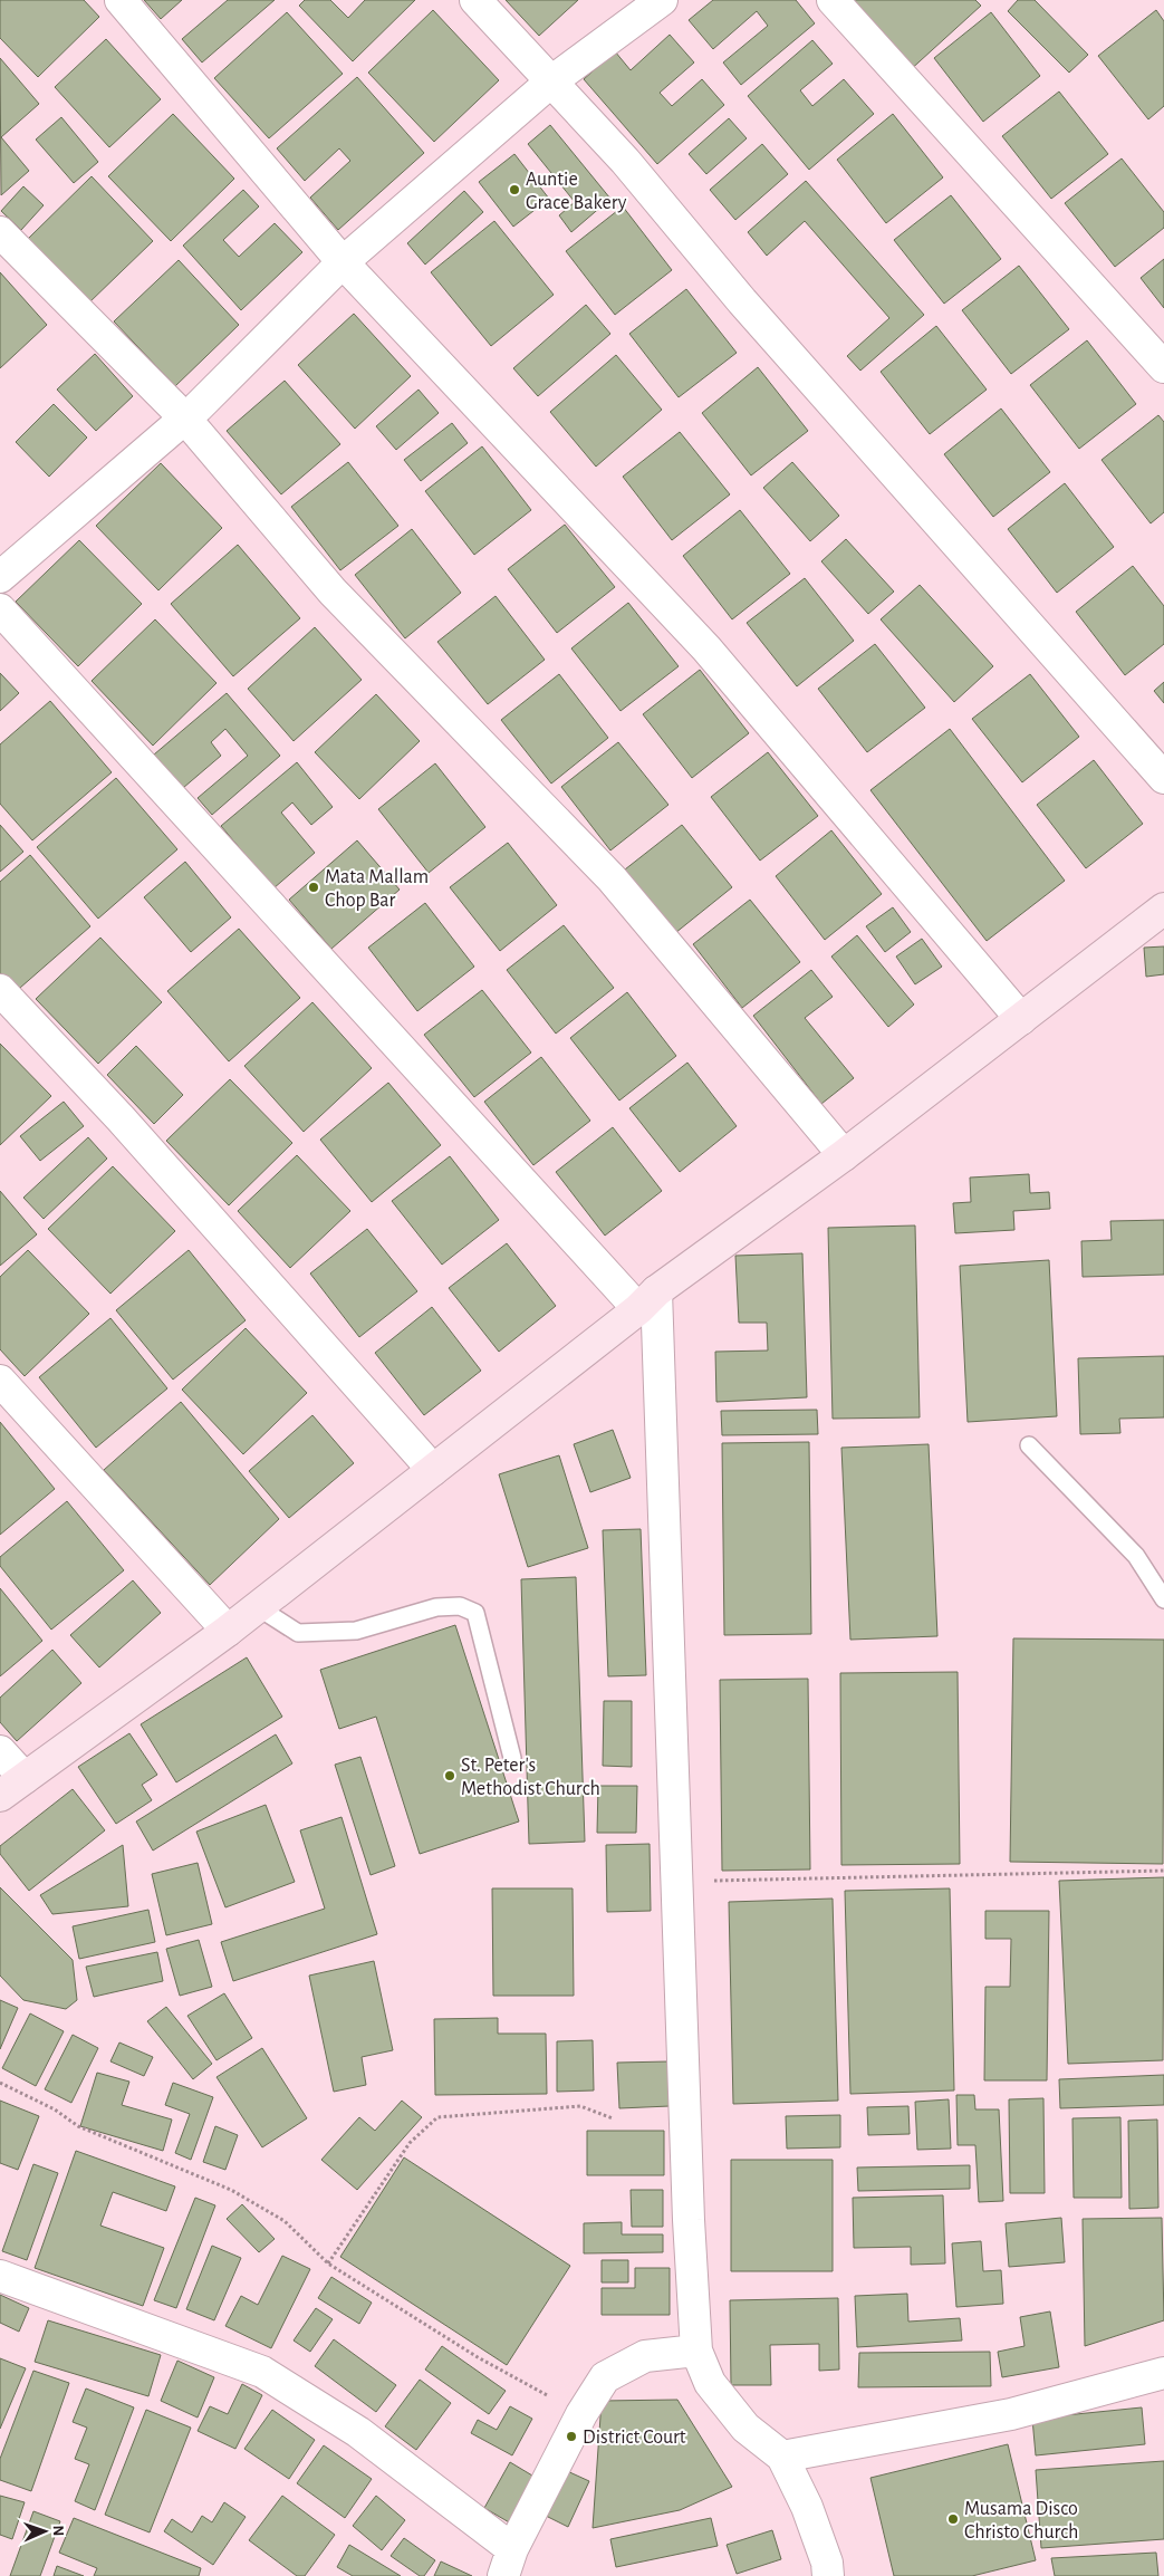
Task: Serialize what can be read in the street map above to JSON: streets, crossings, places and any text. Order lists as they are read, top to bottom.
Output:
{
  "places": [
    "Auntie Grace Bakery",
    "Mata Mallam Chop Bar",
    "St. Peter's Methodist Church",
    "District Court",
    "Musama Disco Christo Church"
  ],
  "north": "right"
}
